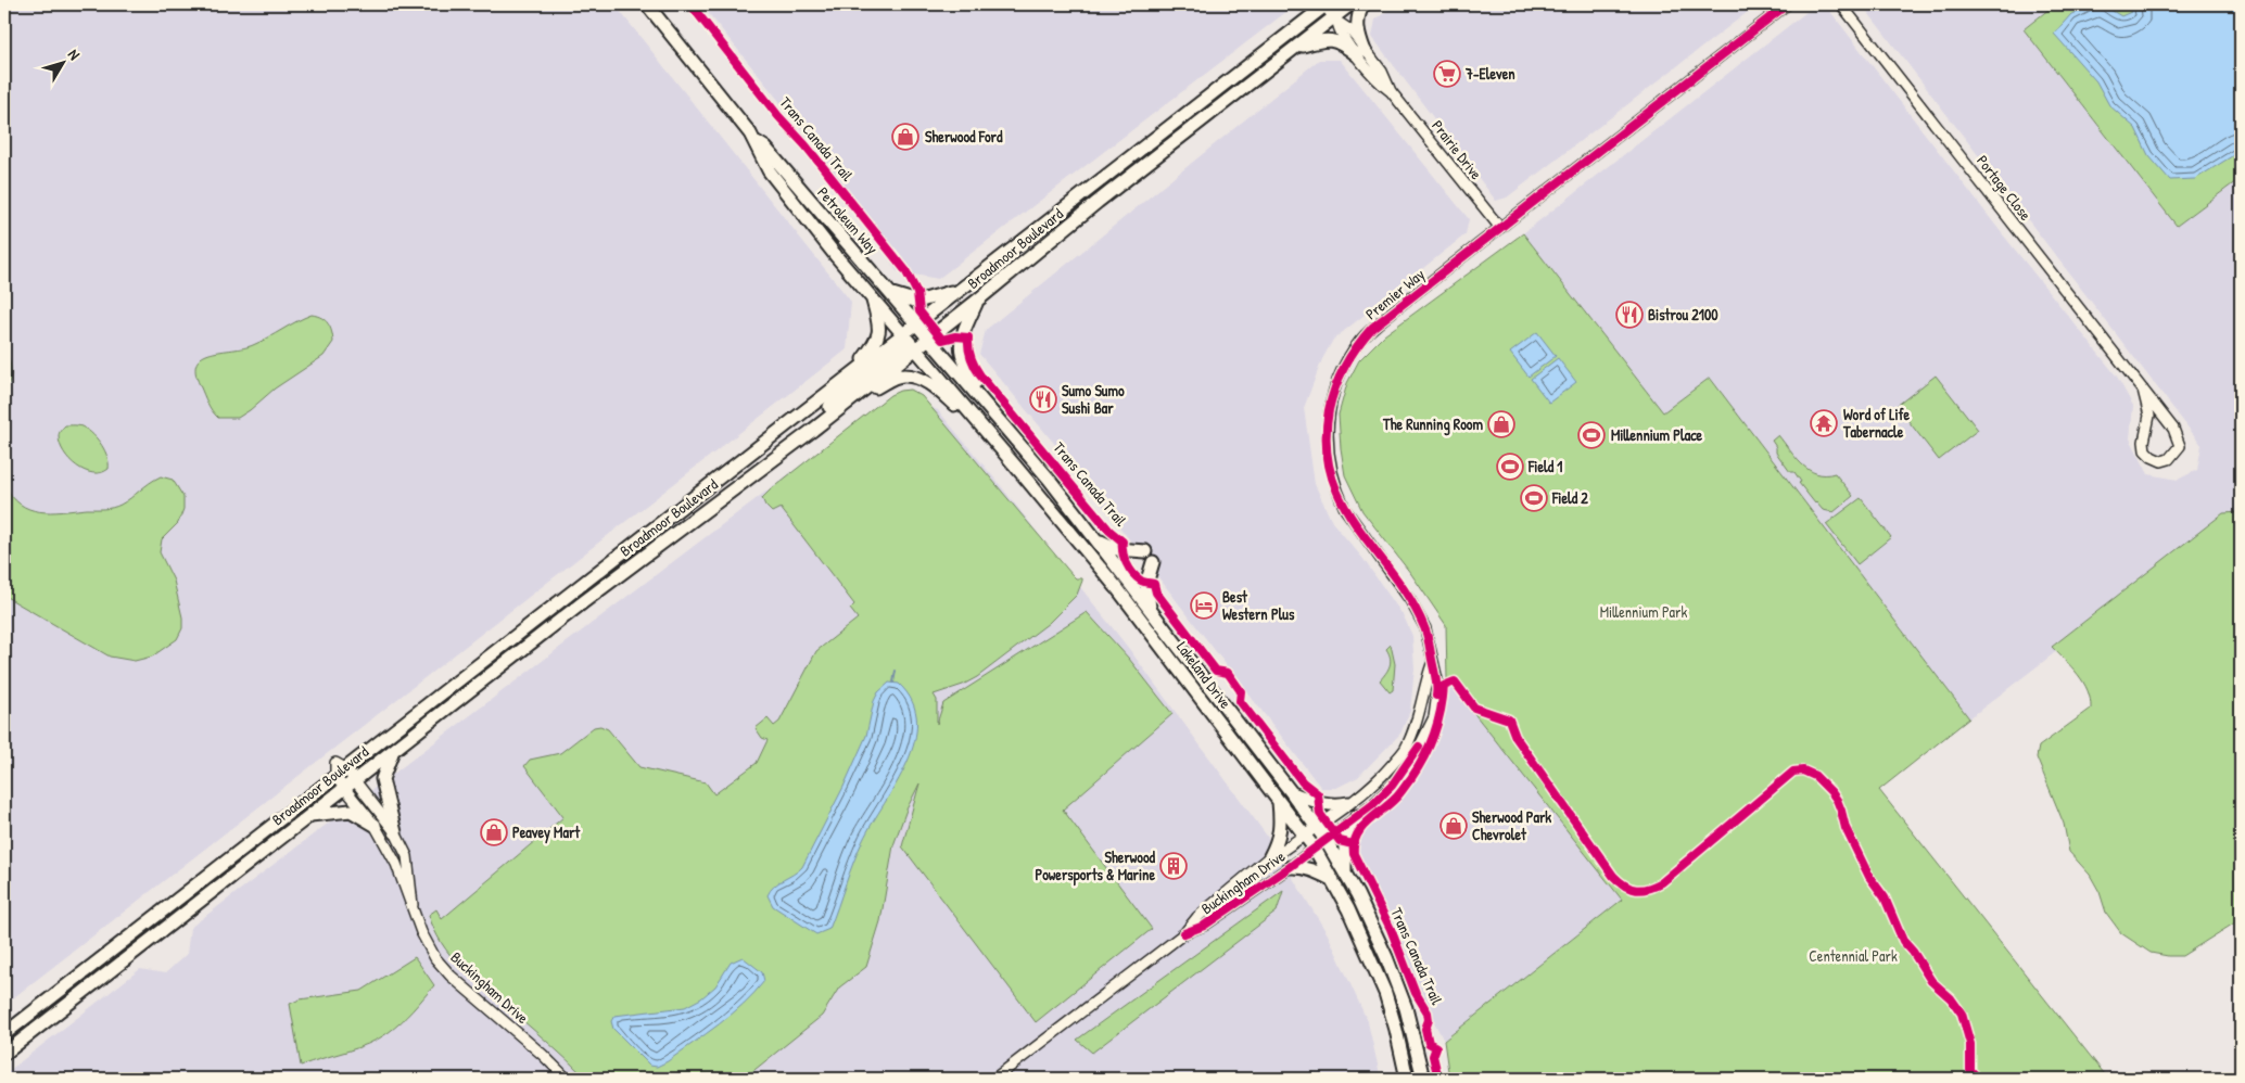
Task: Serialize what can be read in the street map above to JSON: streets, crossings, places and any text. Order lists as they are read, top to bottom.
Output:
{
  "streets": {
    "main road": ["Petroleum Way", "Broadmoor Boulevard", "Lakeland Drive"],
    "street": [
      "Prairie Drive",
      "Portage Close",
      "Premier Way",
      "Buckingham Drive"
    ],
    "cycle path": ["Trans Canada Trail"]
  },
  "crossings": [
    ["Prairie Drive", "Broadmoor Boulevard"],
    ["Prairie Drive", "Premier Way"],
    ["Petroleum Way", "Broadmoor Boulevard"],
    ["Petroleum Way", "Lakeland Drive"],
    ["Broadmoor Boulevard", "Lakeland Drive"],
    ["Broadmoor Boulevard", "Buckingham Drive"],
    ["Premier Way", "Lakeland Drive"],
    ["Premier Way", "Buckingham Drive"],
    ["Lakeland Drive", "Buckingham Drive"]
  ],
  "parks": ["Millennium Park", "Centennial Park"],
  "places": {
    "supermarket": ["7-Eleven"],
    "shop": [
      "Sherwood Ford",
      "The Running Room",
      "Sherwood Park Chevrolet",
      "Peavey Mart"
    ],
    "restaurant": ["Bistrou 2100", "Sumo Sumo Sushi Bar"],
    "temple": ["Word of Life Tabernacle"],
    "sports": ["Millennium Place", "Field 1", "Field 2"],
    "hotel": ["Best Western Plus"],
    "building": ["Sherwood Powersports & Marine"]
  },
  "north": "top right"
}
